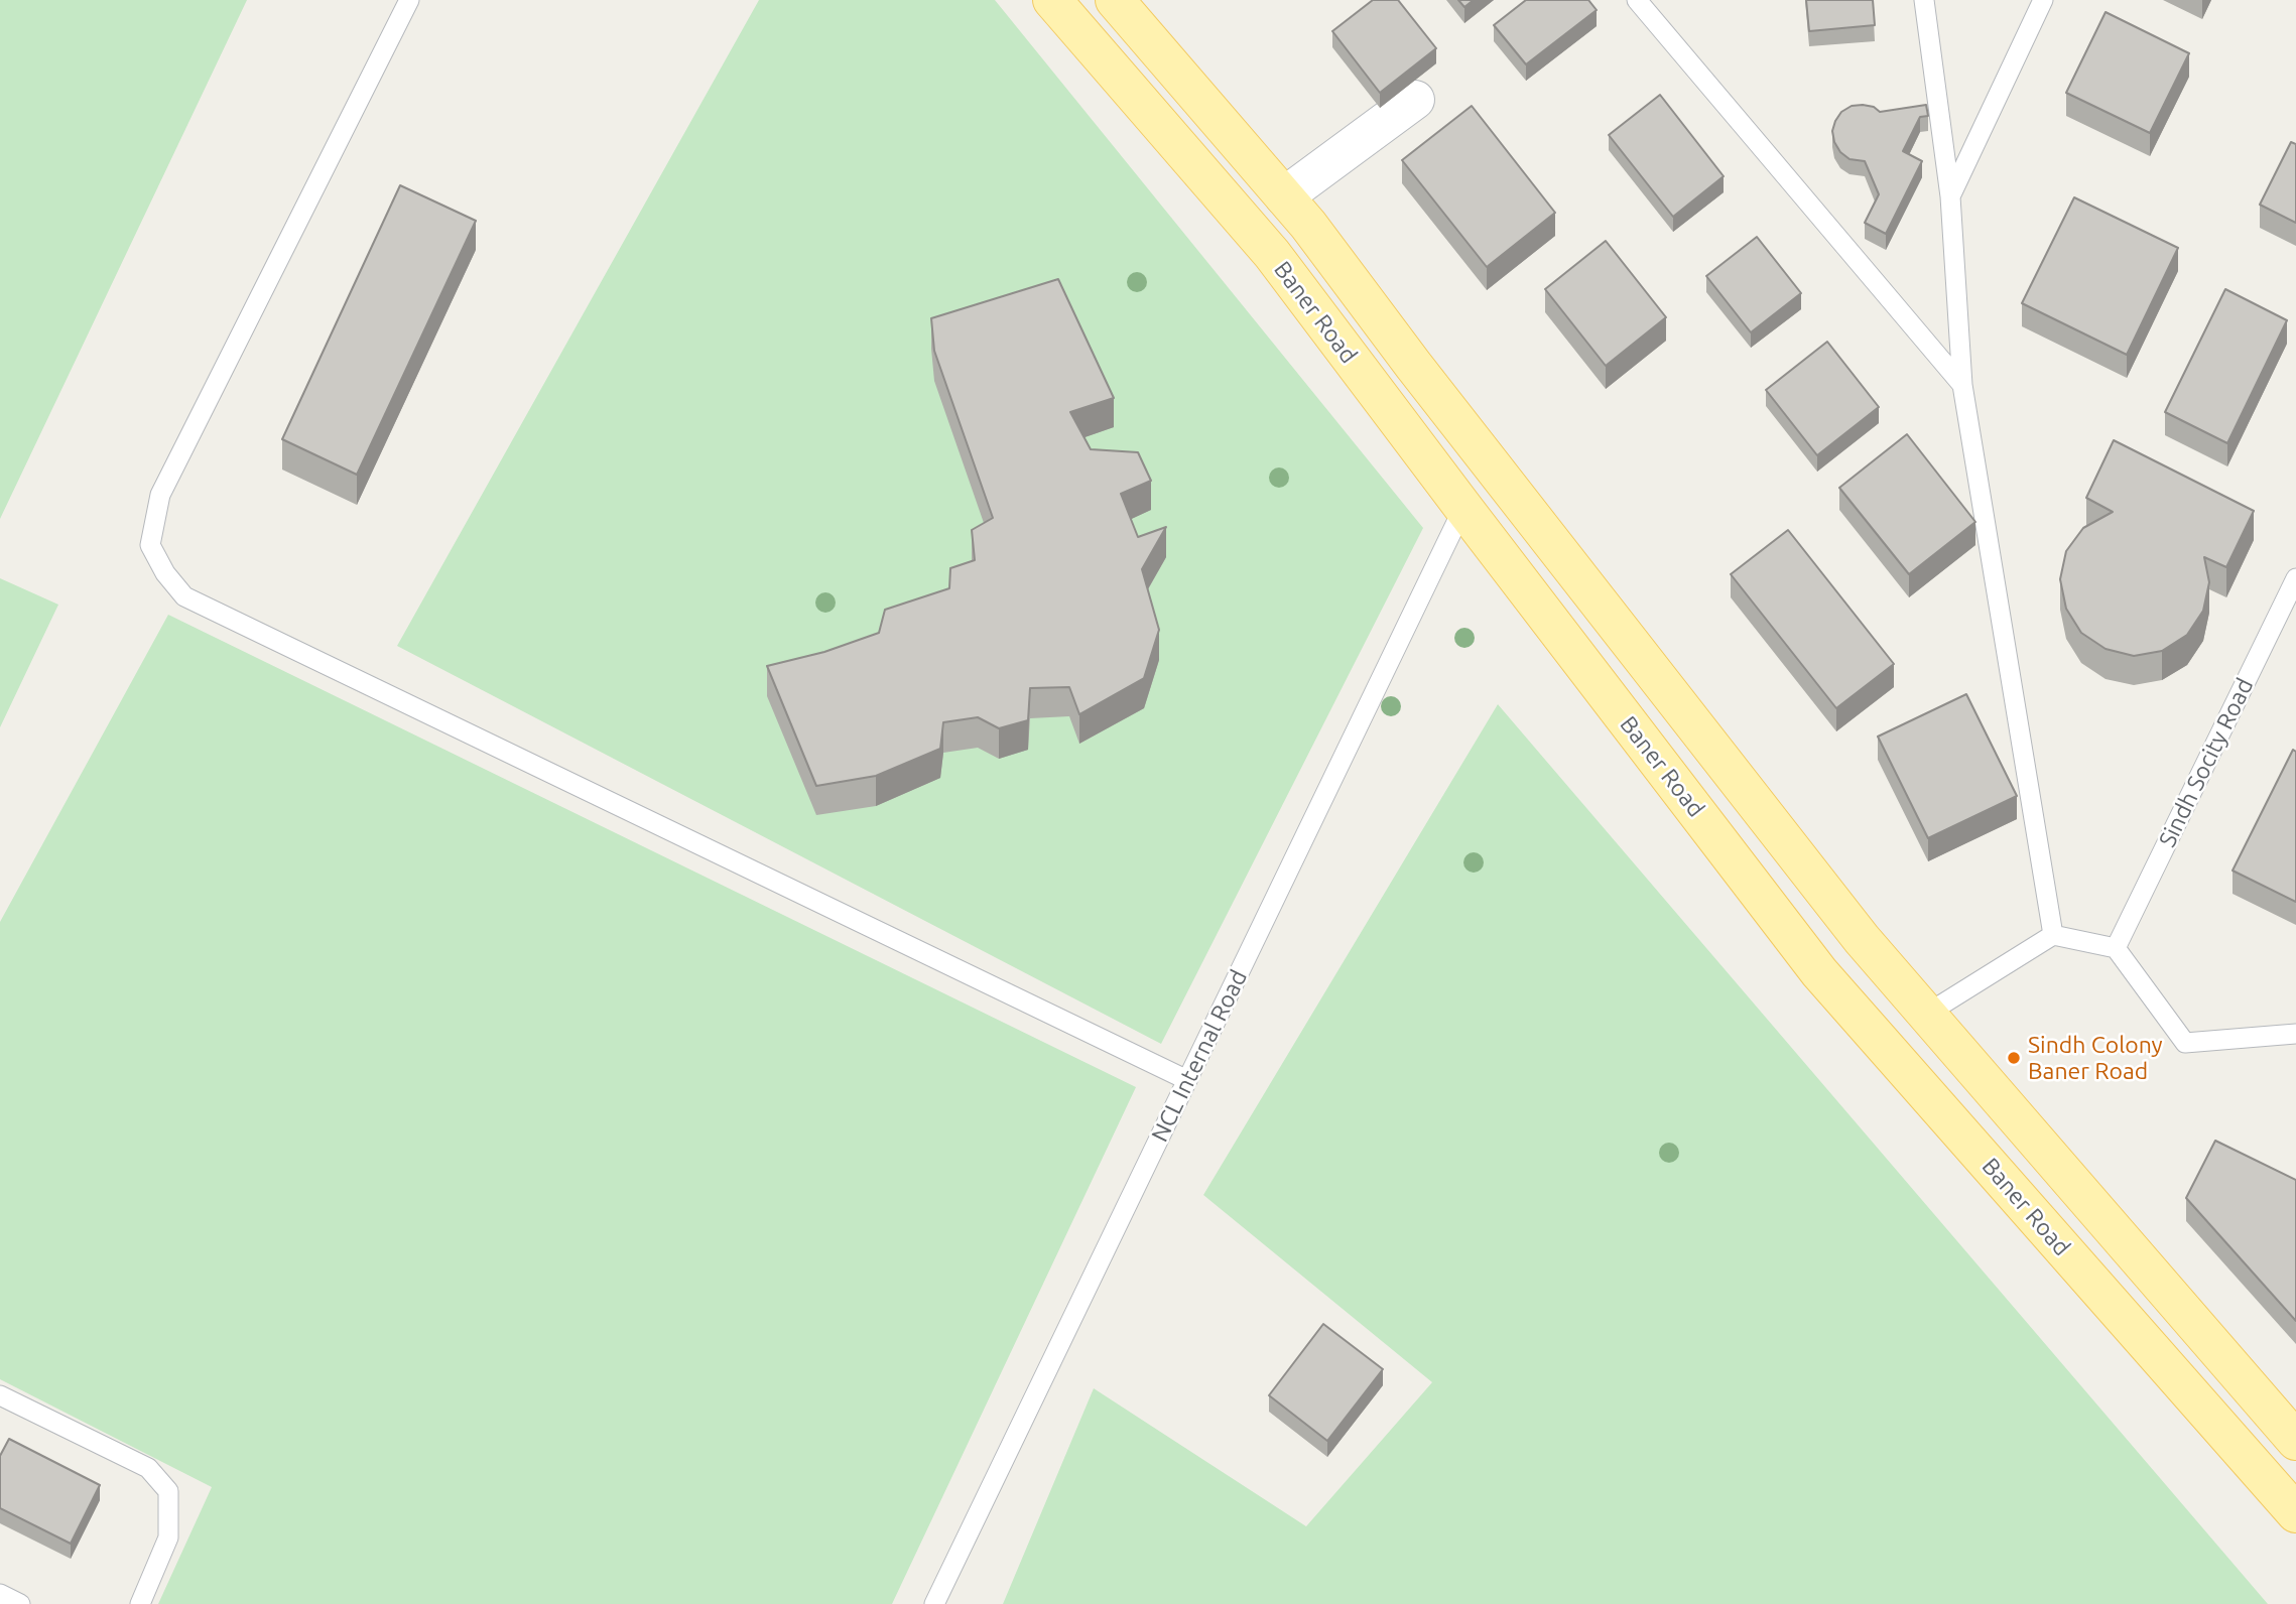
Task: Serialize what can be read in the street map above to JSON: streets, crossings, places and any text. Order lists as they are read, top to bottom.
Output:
{
  "streets": {
    "main road": ["Baner Road"],
    "lane": ["Sindh Socity Road", "NCL Internal Road"]
  },
  "crossings": [
    ["Baner Road", "NCL Internal Road"]
  ],
  "places": ["Sindh Colony Baner Road"]
}
